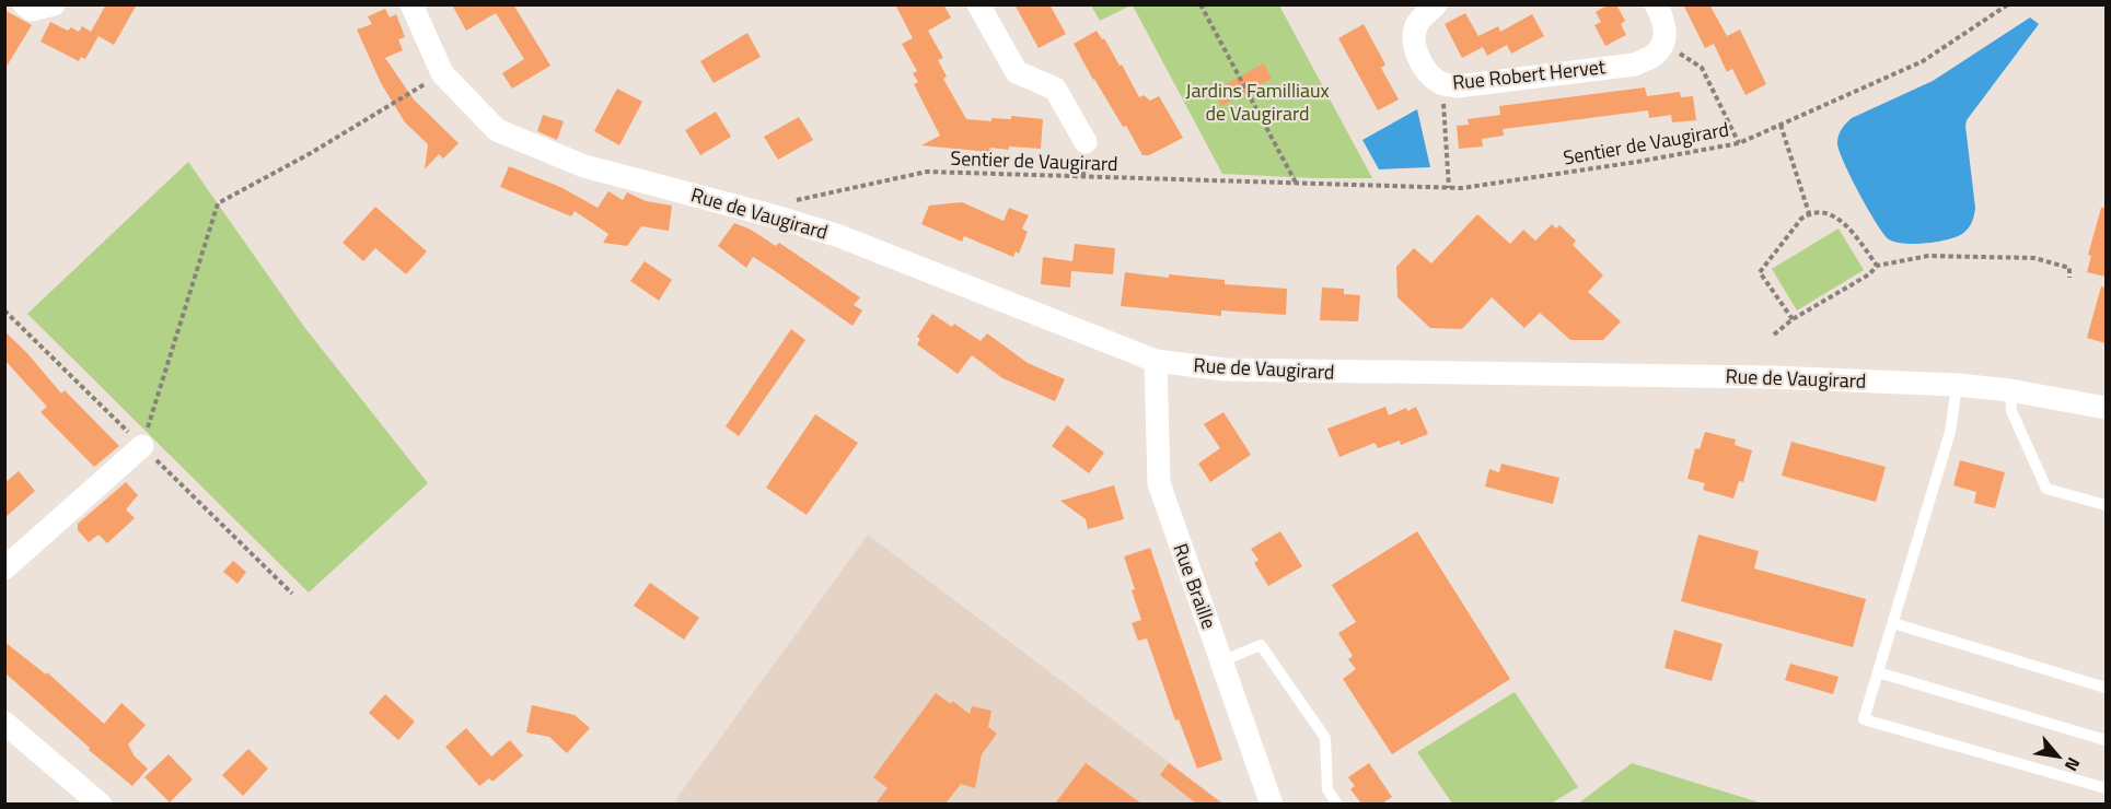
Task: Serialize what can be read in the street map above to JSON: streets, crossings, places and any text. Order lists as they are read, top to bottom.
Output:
{
  "streets": {
    "street": ["Rue Robert Hervet", "Rue de Vaugirard", "Rue Braille"],
    "path": ["Sentier de Vaugirard"]
  },
  "crossings": [
    ["Rue de Vaugirard", "Rue Braille"]
  ],
  "parks": ["Jardins Familliaux de Vaugirard"],
  "north": "bottom right"
}
